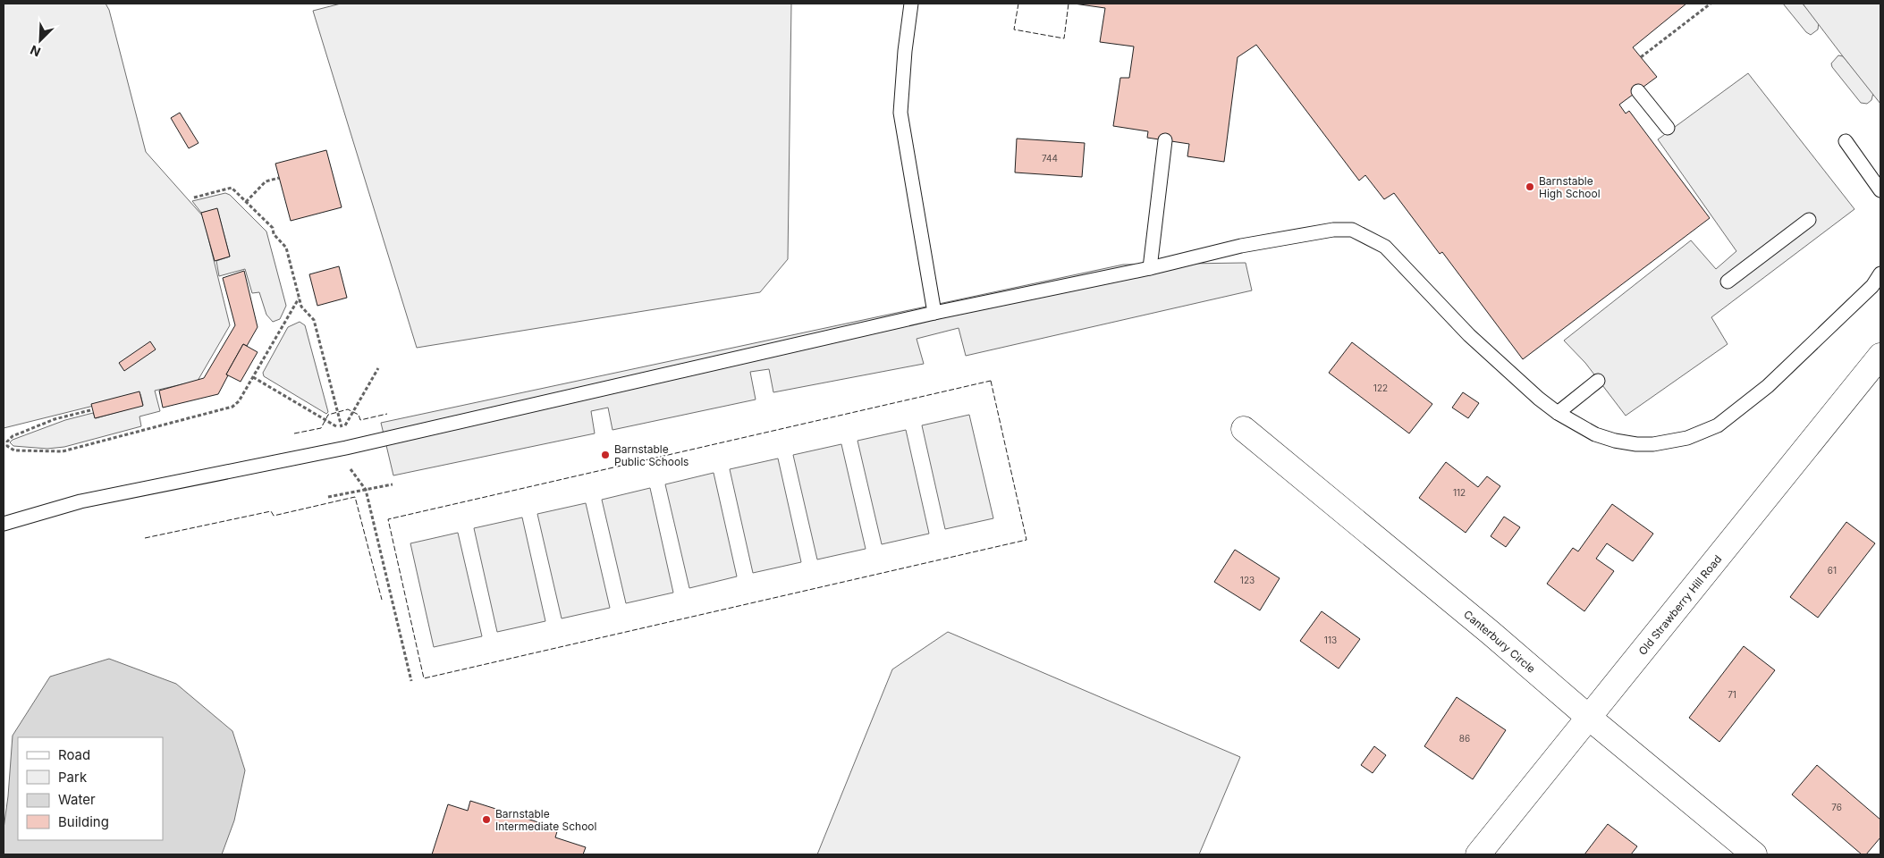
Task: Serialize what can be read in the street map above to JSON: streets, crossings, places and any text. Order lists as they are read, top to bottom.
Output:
{
  "streets": {
    "street": ["Old Strawberry Hill Road", "Canterbury Circle"]
  },
  "crossings": [
    ["Old Strawberry Hill Road", "Canterbury Circle"]
  ],
  "places": ["Barnstable High School", "Barnstable Public Schools", "Barnstable Intermediate School"],
  "house_numbers": [
    "744",
    "122",
    "112",
    "61",
    "123",
    "113",
    "71",
    "86",
    "76"
  ],
  "legend": [
    "Road",
    "Park",
    "Water",
    "Building"
  ],
  "north": "bottom left"
}
